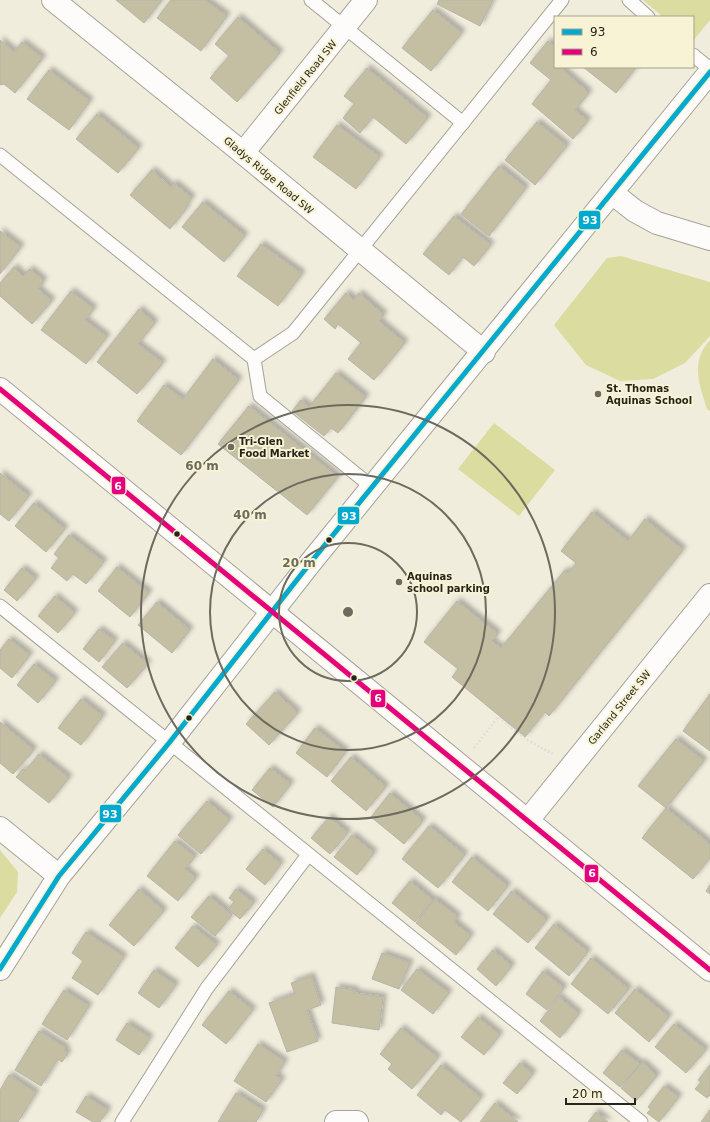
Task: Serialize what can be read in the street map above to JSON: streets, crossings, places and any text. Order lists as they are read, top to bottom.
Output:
{
  "streets": {
    "street": ["Glenfield Road SW", "Gladys Ridge Road SW", "Garland Street SW"]
  },
  "crossings": [
    ["Glenfield Road SW", "Gladys Ridge Road SW"]
  ],
  "places": ["St. Thomas Aquinas School", "Tri-Glen Food Market", "Aquinas school parking"],
  "lines": ["transit line 93", "transit line 6"],
  "legend": ["93", "6"],
  "scale_bar": "20 m",
  "rings": ["60 m", "40 m", "20 m"]
}
